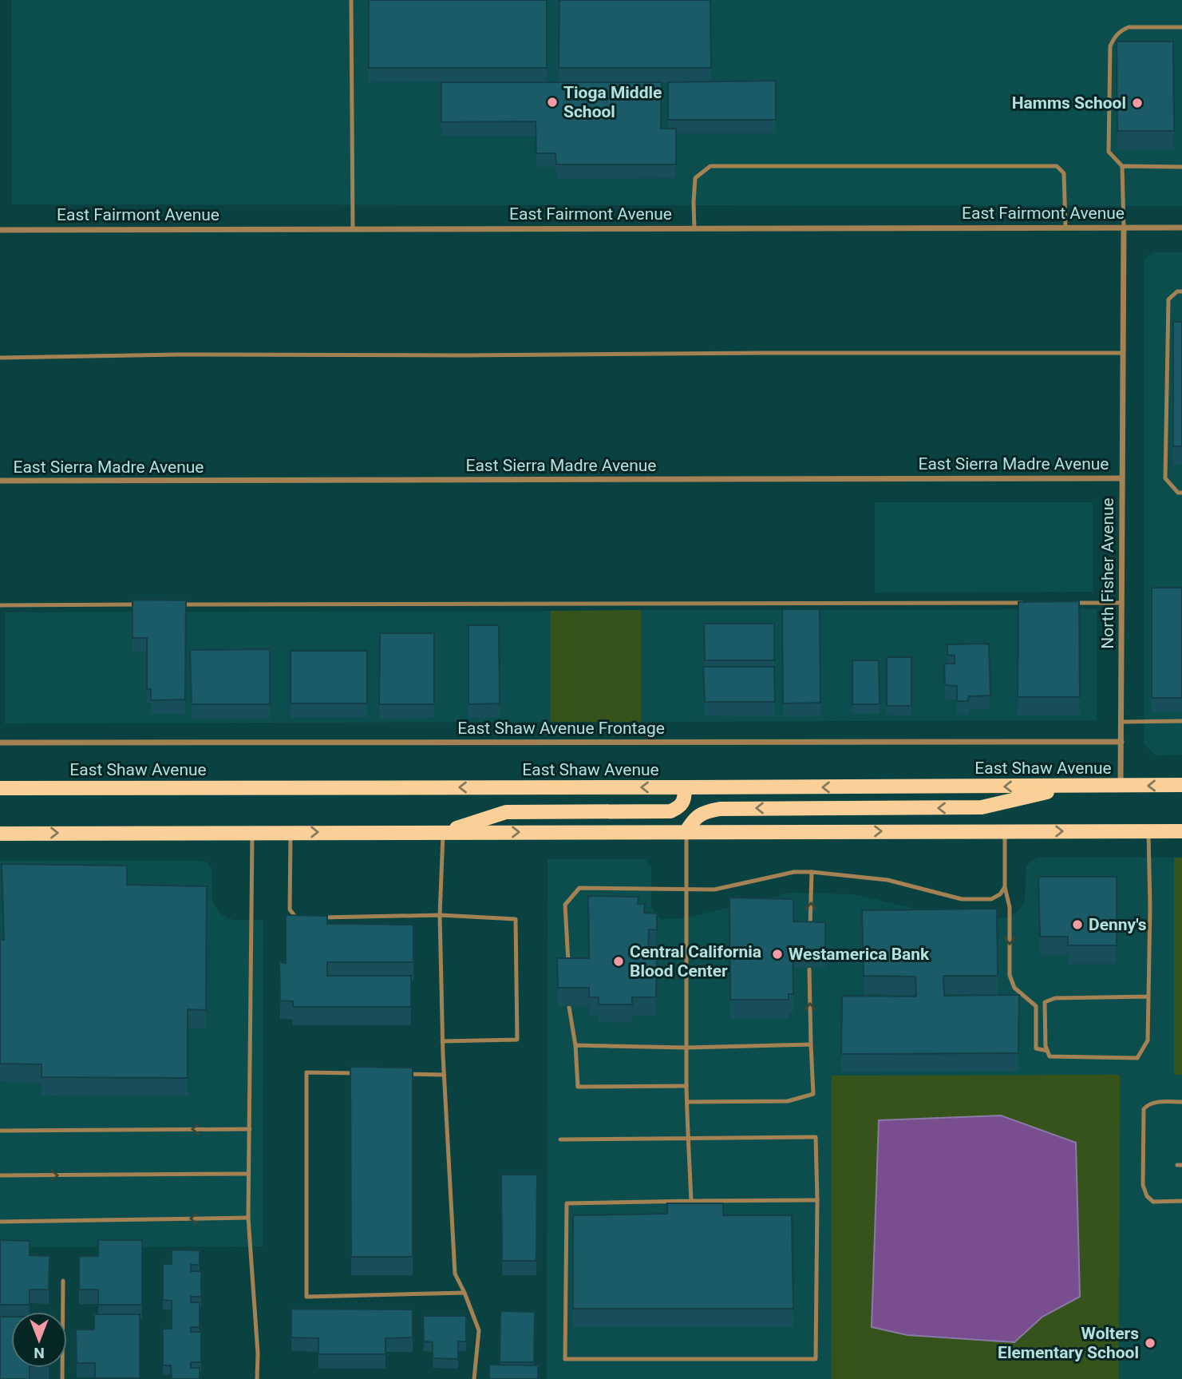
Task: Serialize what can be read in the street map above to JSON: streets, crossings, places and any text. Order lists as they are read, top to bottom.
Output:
{
  "streets": {
    "main road": ["East Shaw Avenue"],
    "street": [
      "East Fairmont Avenue",
      "East Sierra Madre Avenue",
      "North Fisher Avenue",
      "East Shaw Avenue Frontage"
    ]
  },
  "crossings": [
    ["East Fairmont Avenue", "North Fisher Avenue"],
    ["East Sierra Madre Avenue", "North Fisher Avenue"],
    ["North Fisher Avenue", "East Shaw Avenue Frontage"],
    ["North Fisher Avenue", "East Shaw Avenue"]
  ],
  "places": [
    "Tioga Middle School",
    "Hamms School",
    "Denny's",
    "Westamerica Bank",
    "Central California Blood Center",
    "Wolters Elementary School"
  ],
  "north": "bottom"
}
